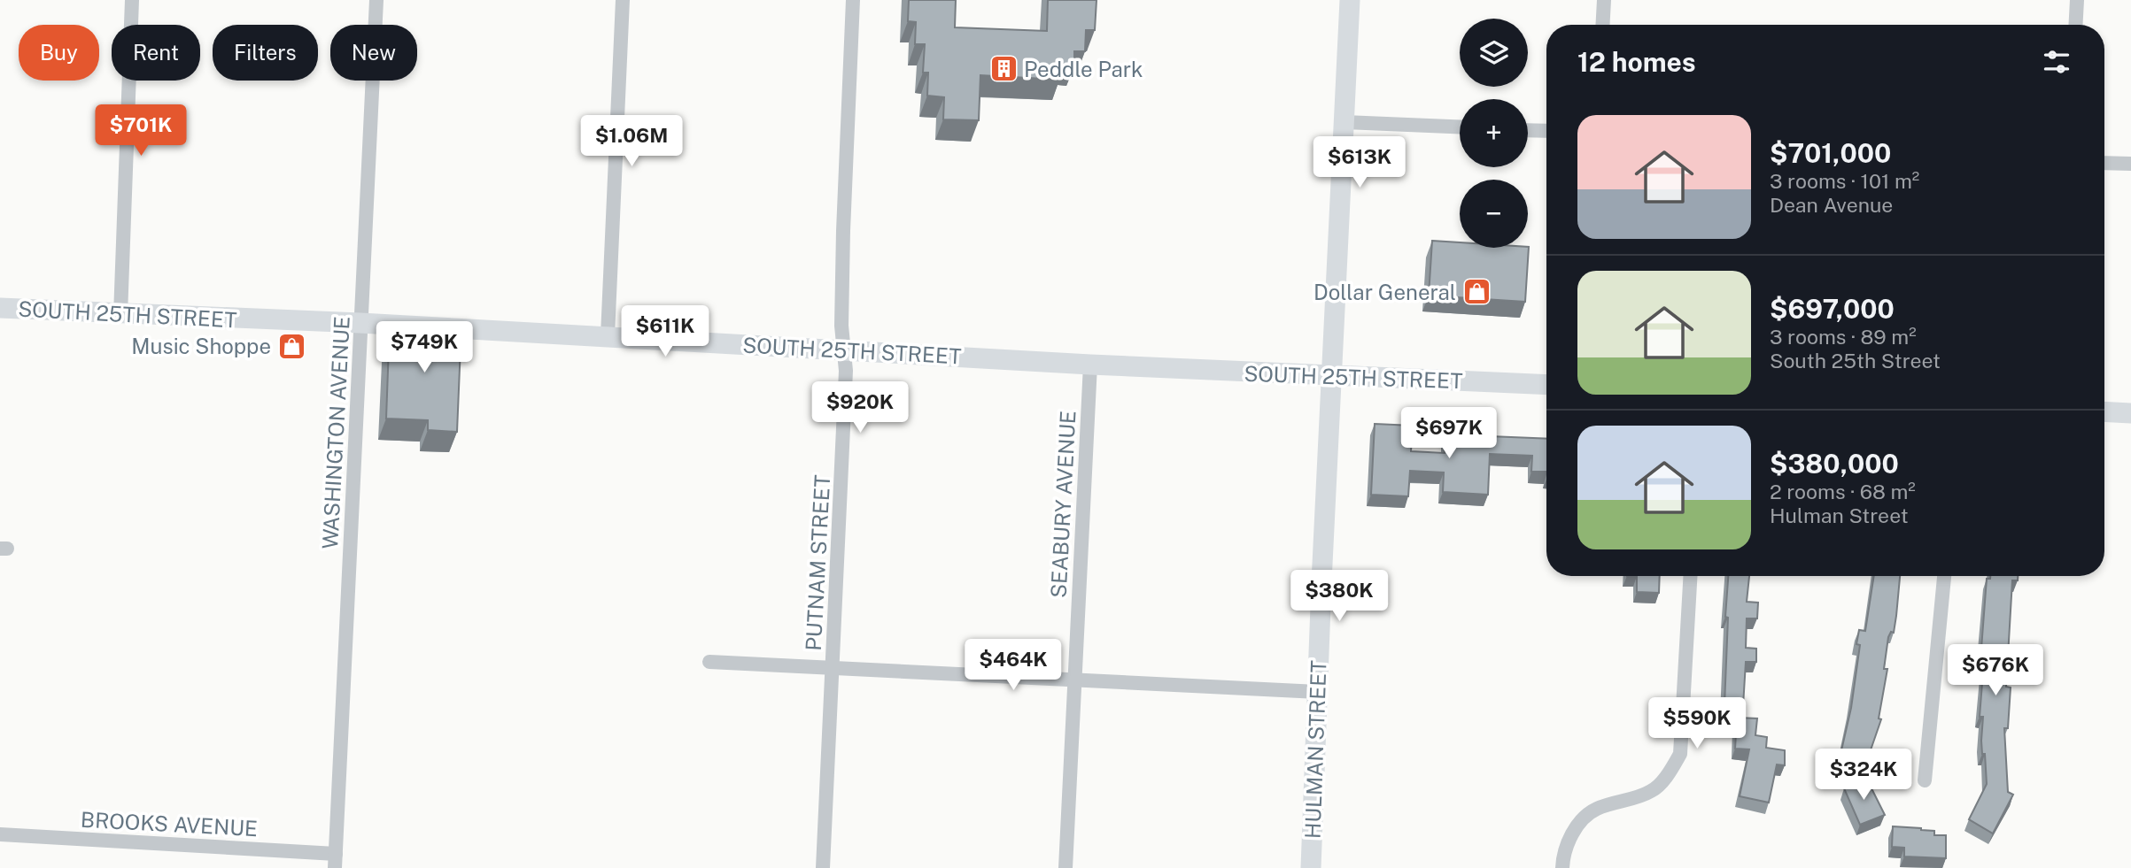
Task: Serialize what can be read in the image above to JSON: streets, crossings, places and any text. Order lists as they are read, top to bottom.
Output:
{
  "streets": {
    "main road": ["SOUTH 25TH STREET", "HULMAN STREET"],
    "street": [
      "WASHINGTON AVENUE",
      "SEABURY AVENUE",
      "PUTNAM STREET",
      "BROOKS AVENUE"
    ]
  },
  "crossings": [
    ["SOUTH 25TH STREET", "WASHINGTON AVENUE"],
    ["SOUTH 25TH STREET", "SEABURY AVENUE"],
    ["SOUTH 25TH STREET", "PUTNAM STREET"],
    ["SOUTH 25TH STREET", "HULMAN STREET"],
    ["WASHINGTON AVENUE", "BROOKS AVENUE"]
  ],
  "places": {
    "building": ["Peddle Park"],
    "shop": ["Dollar General", "Music Shoppe"]
  },
  "page": {
    "map_buttons": ["+", "−"],
    "chip": [
      "Buy",
      "Rent",
      "Filters",
      "New"
    ],
    "heading": "12 homes",
    "list": [
      {
        "name": "$701,000",
        "note": "3 rooms · 101 m² · Dean Avenue"
      },
      {
        "name": "$697,000",
        "note": "3 rooms · 89 m² · South 25th Street"
      },
      {
        "name": "$380,000",
        "note": "2 rooms · 68 m² · Hulman Street"
      }
    ],
    "price": [
      "$701K",
      "$1.06M",
      "$613K",
      "$611K",
      "$749K",
      "$920K",
      "$697K",
      "$380K",
      "$464K",
      "$676K",
      "$590K",
      "$324K"
    ]
  }
}
